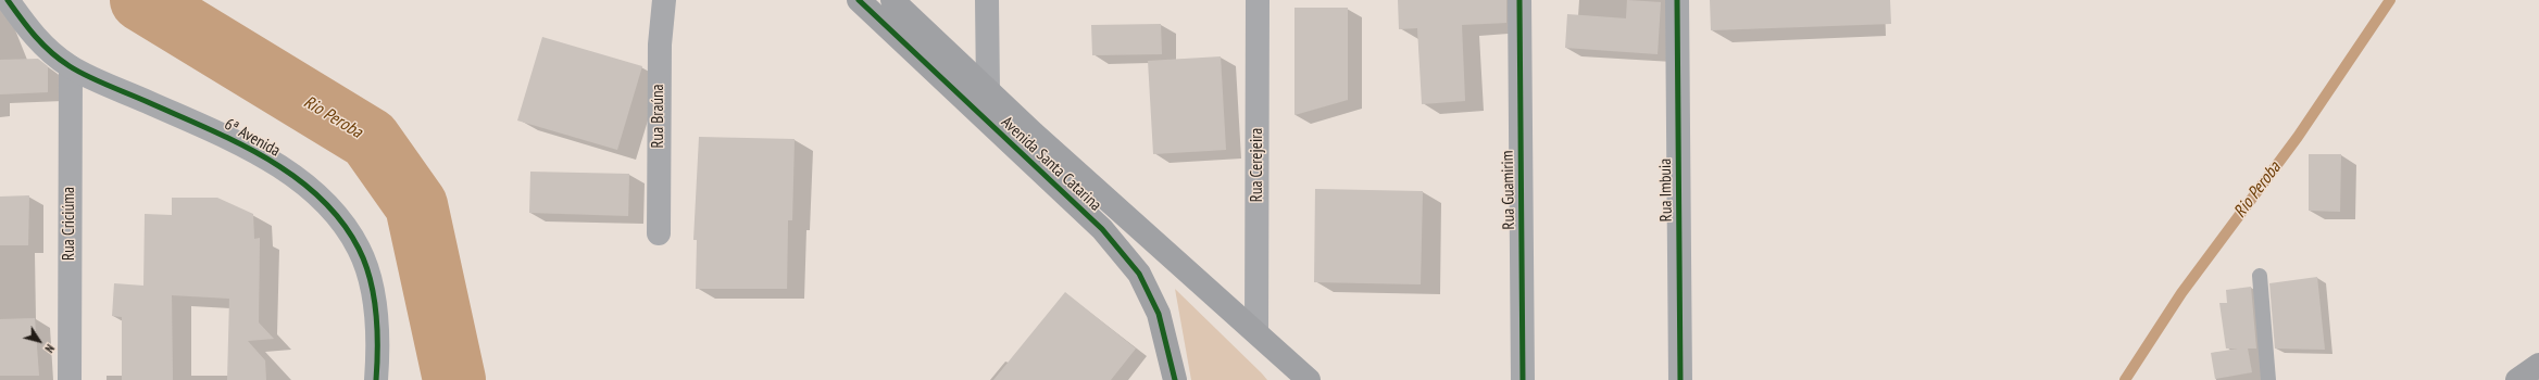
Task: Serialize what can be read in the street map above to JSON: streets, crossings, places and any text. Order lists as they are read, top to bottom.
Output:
{
  "streets": {
    "main road": ["Avenida Santa Catarina"],
    "street": [
      "Rua Braúna",
      "6ª Avenida",
      "Rua Cerejeira",
      "Rua Guamirim",
      "Rua Imbuia",
      "Rua Criciúma"
    ]
  },
  "crossings": [
    ["6ª Avenida", "Rua Criciúma"],
    ["Avenida Santa Catarina", "Rua Cerejeira"]
  ],
  "water": ["Rio Peroba"],
  "north": "bottom right"
}
